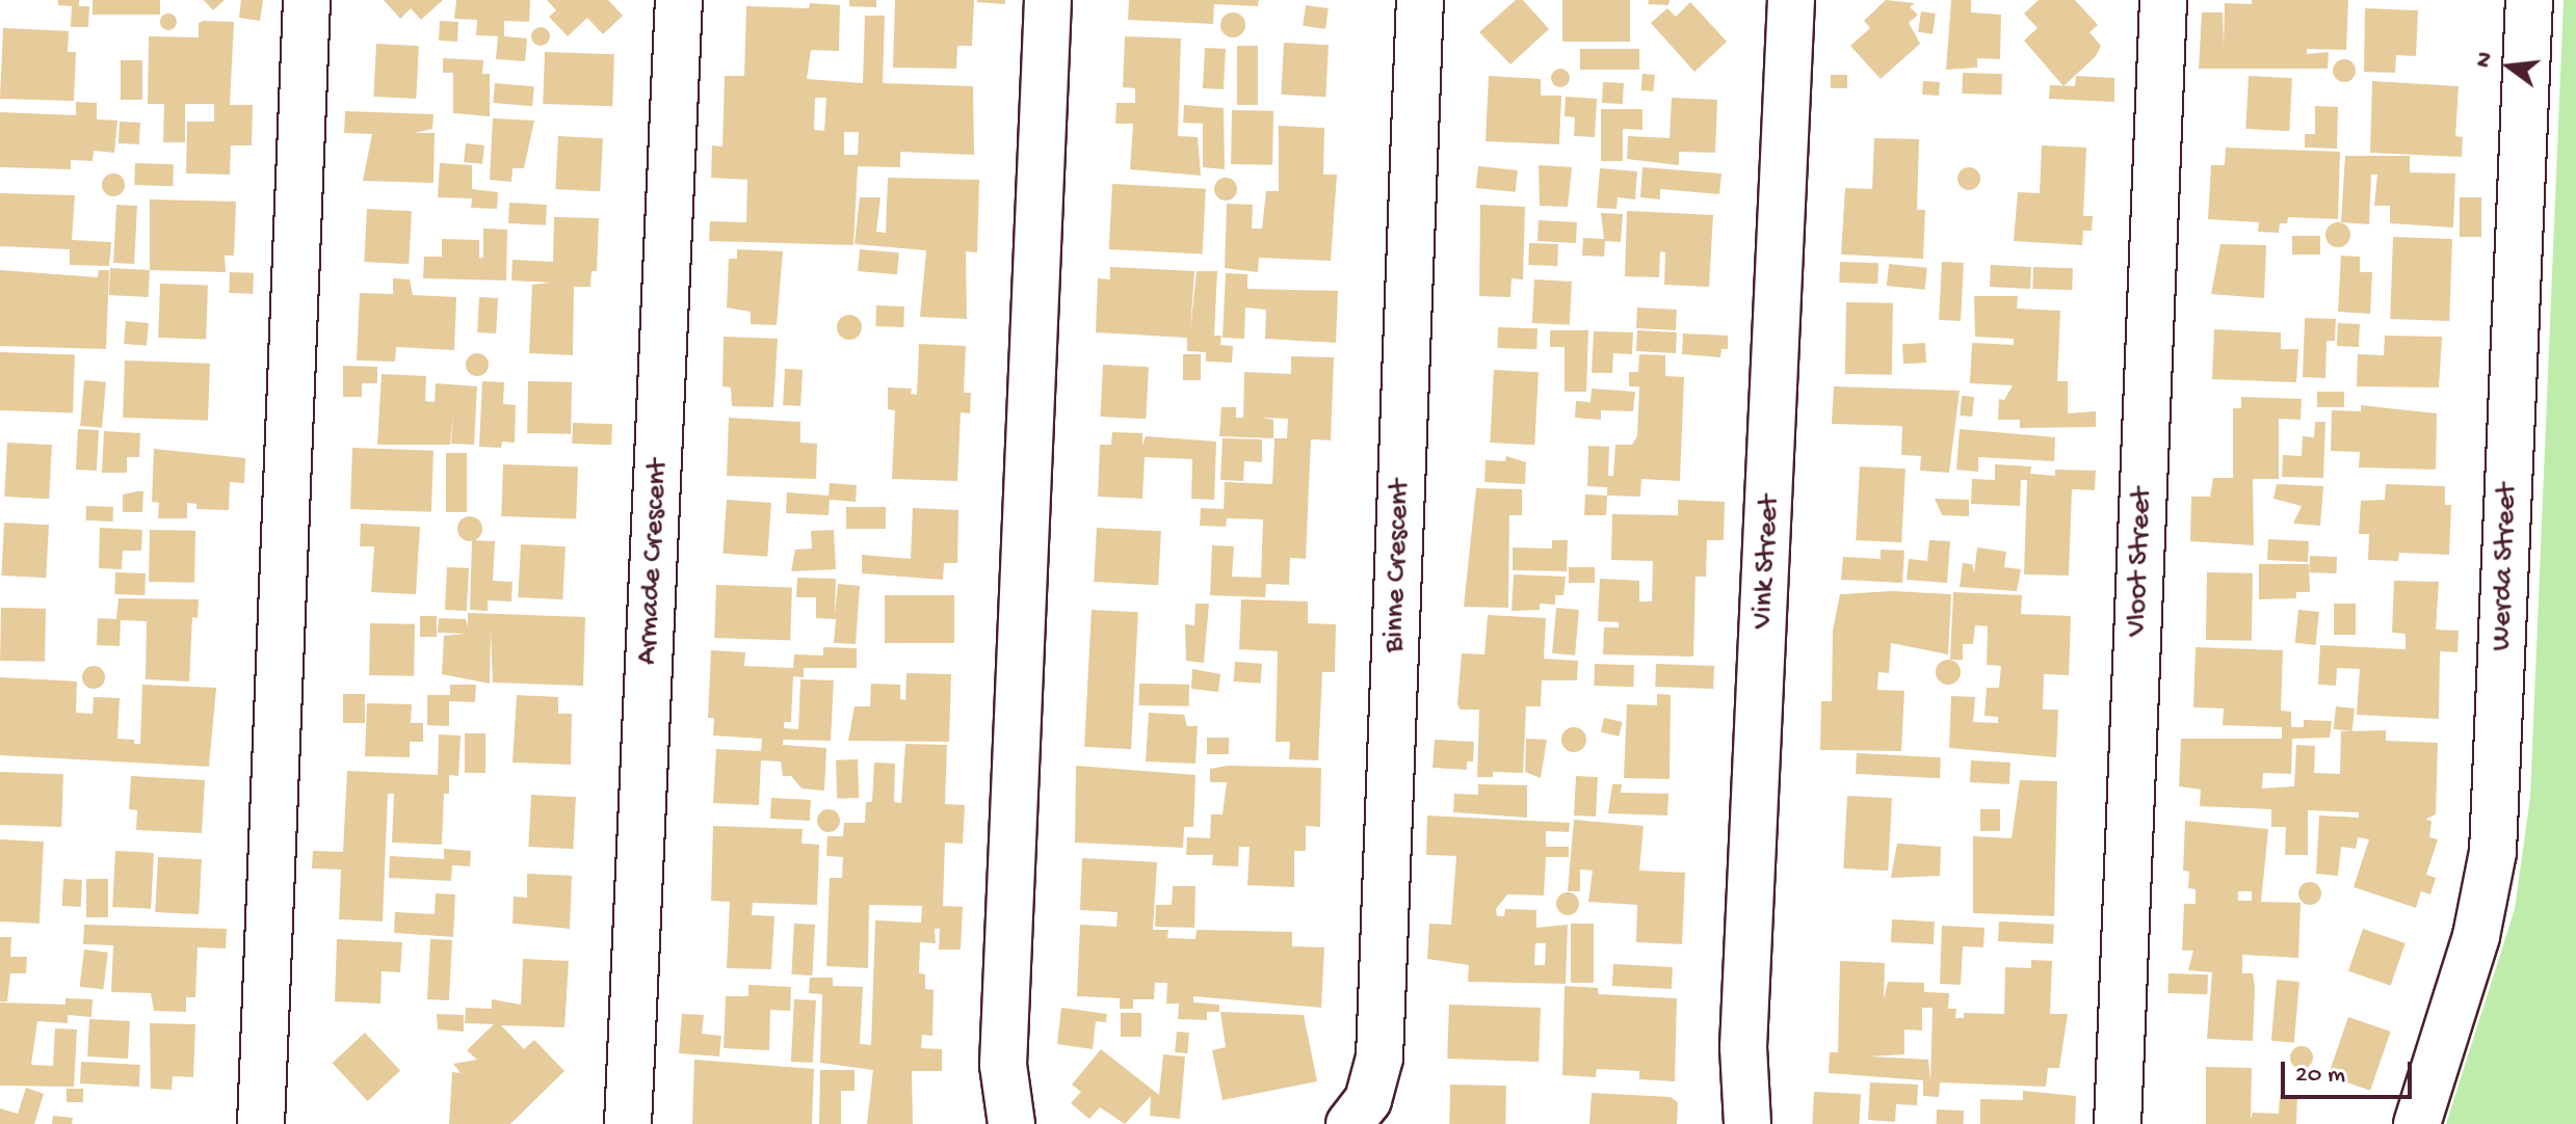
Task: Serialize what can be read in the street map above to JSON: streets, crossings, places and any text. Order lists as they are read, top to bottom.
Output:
{
  "streets": {
    "street": [
      "Armade Crescent",
      "Vink Street",
      "Vloot Street",
      "Binne Crescent",
      "Werda Street"
    ]
  },
  "scale_bar": "20 m",
  "north": "left"
}
